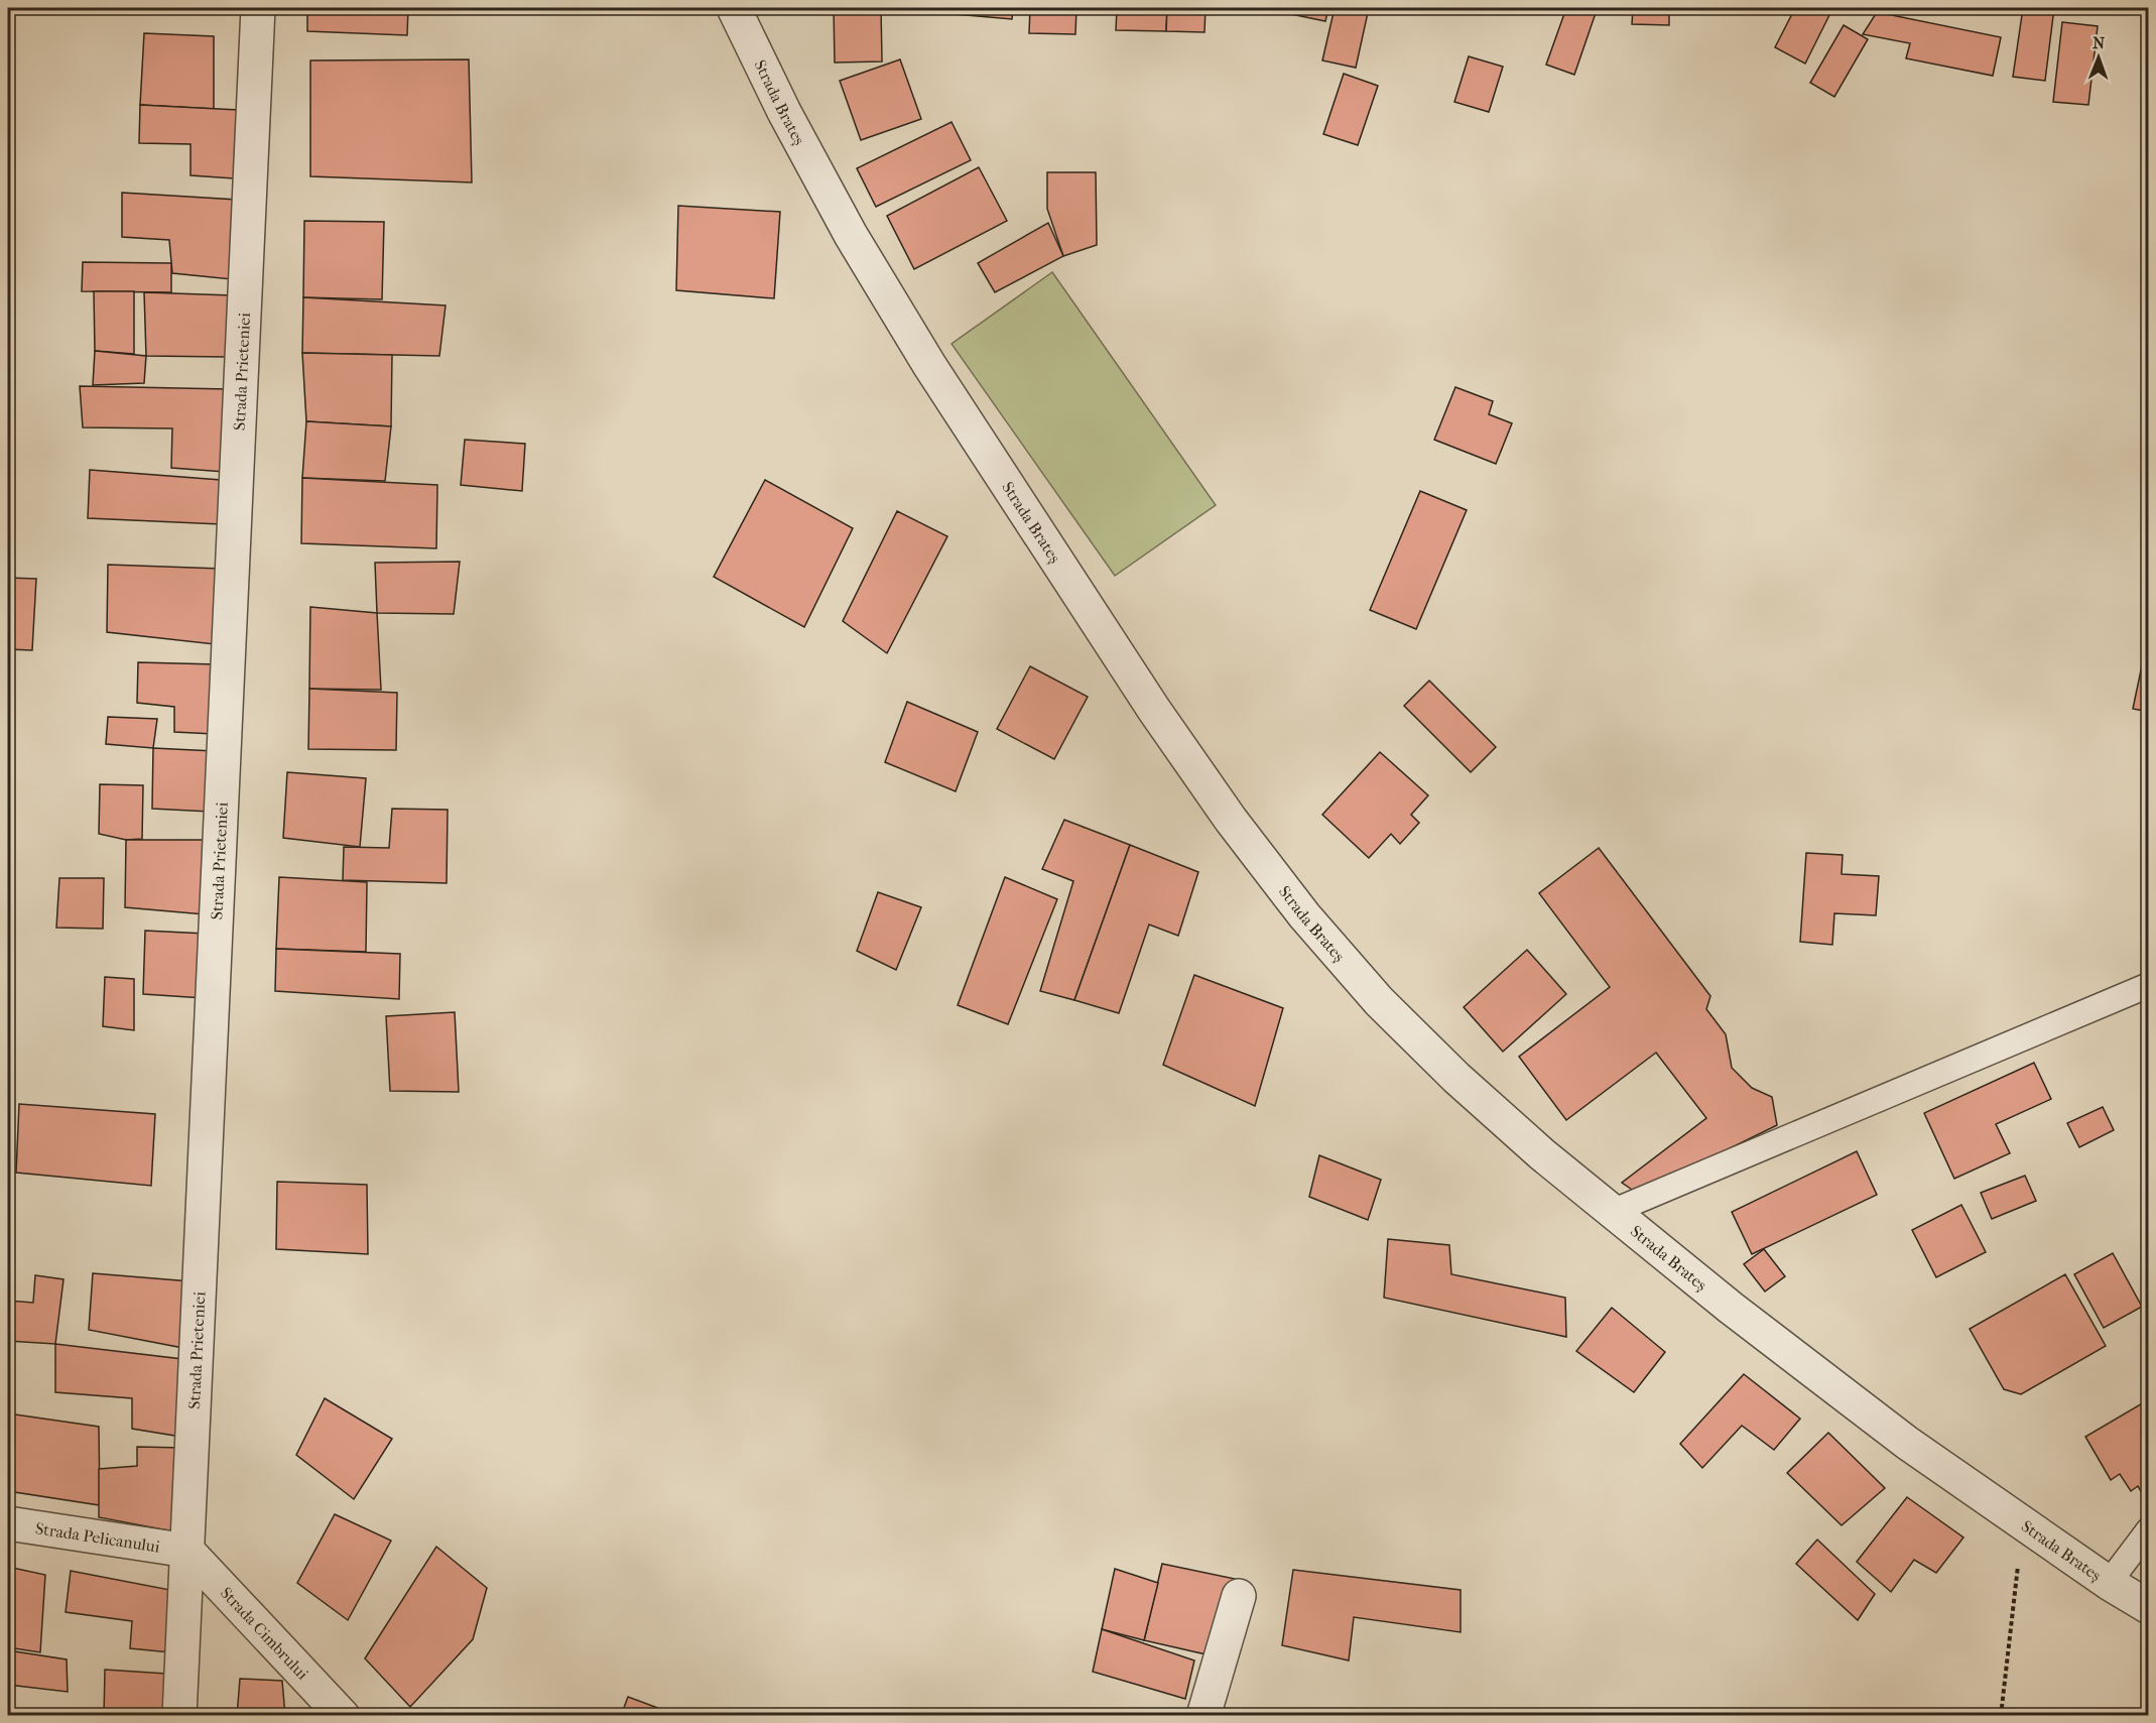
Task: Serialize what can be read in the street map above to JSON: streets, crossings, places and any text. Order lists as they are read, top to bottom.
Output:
{
  "streets": {
    "street": [
      "Strada Brateș",
      "Strada Prieteniei",
      "Strada Pelicanului",
      "Strada Cimbrului"
    ]
  },
  "crossings": [
    ["Strada Prieteniei", "Strada Pelicanului"],
    ["Strada Prieteniei", "Strada Cimbrului"],
    ["Strada Pelicanului", "Strada Cimbrului"]
  ],
  "north": "top"
}
